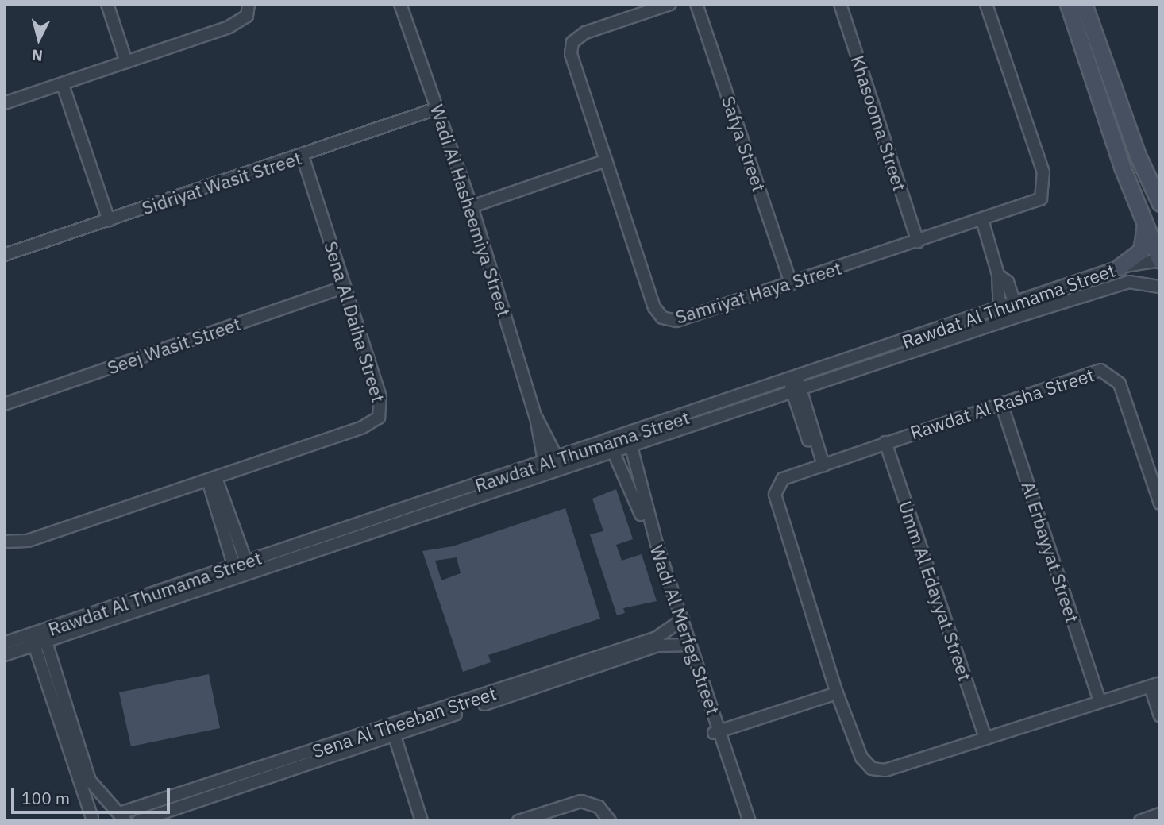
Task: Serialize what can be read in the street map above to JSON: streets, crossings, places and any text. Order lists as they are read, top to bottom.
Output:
{
  "streets": {
    "street": [
      "Khasooma Street",
      "Safya Street",
      "Sidriyat Wasit Street",
      "Wadi Al Hasheemiya Street",
      "Samriyat Haya Street",
      "Rawdat Al Thumama Street",
      "Sena Al Daiha Street",
      "Seej Wasit Street",
      "Rawdat Al Rasha Street",
      "Al Erbayyat Street",
      "Umm Al Edayyat Street",
      "Wadi Al Merfeg Street",
      "Sena Al Theeban Street"
    ]
  },
  "crossings": [
    ["Khasooma Street", "Samriyat Haya Street"],
    ["Safya Street", "Samriyat Haya Street"],
    ["Sidriyat Wasit Street", "Wadi Al Hasheemiya Street"],
    ["Sidriyat Wasit Street", "Sena Al Daiha Street"],
    ["Wadi Al Hasheemiya Street", "Rawdat Al Thumama Street"],
    ["Rawdat Al Thumama Street", "Wadi Al Merfeg Street"],
    ["Sena Al Daiha Street", "Seej Wasit Street"],
    ["Rawdat Al Rasha Street", "Al Erbayyat Street"],
    ["Rawdat Al Rasha Street", "Umm Al Edayyat Street"],
    ["Wadi Al Merfeg Street", "Sena Al Theeban Street"]
  ],
  "scale_bar": "100 m",
  "north": "bottom"
}
